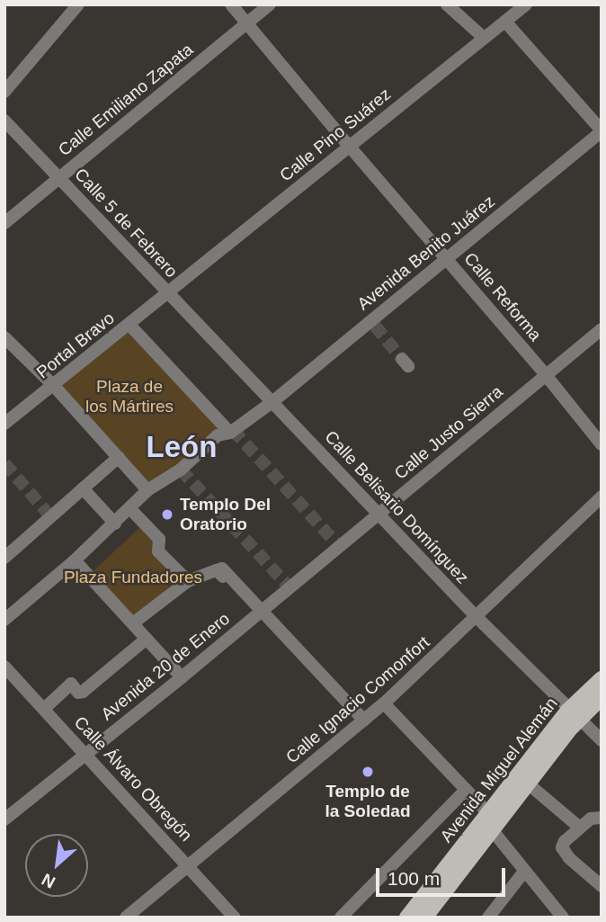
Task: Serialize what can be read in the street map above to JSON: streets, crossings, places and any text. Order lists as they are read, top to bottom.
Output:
{
  "streets": {
    "main road": ["Avenida Miguel Alemán"],
    "street": [
      "Calle Emiliano Zapata",
      "Calle Pino Suárez",
      "Calle 5 de Febrero",
      "Avenida Benito Juárez",
      "Calle Reforma",
      "Portal Bravo",
      "Calle Justo Sierra",
      "Calle Belisario Domínguez",
      "Avenida 20 de Enero",
      "Calle Ignacio Comonfort",
      "Calle Álvaro Obregón"
    ]
  },
  "crossings": [
    ["Calle Emiliano Zapata", "Calle 5 de Febrero"],
    ["Calle Emiliano Zapata", "Calle Reforma"],
    ["Calle Pino Suárez", "Calle 5 de Febrero"],
    ["Calle Pino Suárez", "Calle Reforma"],
    ["Calle Pino Suárez", "Portal Bravo"],
    ["Calle Pino Suárez", "Calle Belisario Domínguez"],
    ["Calle 5 de Febrero", "Portal Bravo"],
    ["Calle 5 de Febrero", "Calle Belisario Domínguez"],
    ["Avenida Benito Juárez", "Calle Reforma"],
    ["Avenida Benito Juárez", "Calle Belisario Domínguez"],
    ["Calle Reforma", "Calle Justo Sierra"],
    ["Portal Bravo", "Calle Belisario Domínguez"],
    ["Calle Justo Sierra", "Calle Belisario Domínguez"],
    ["Calle Justo Sierra", "Avenida 20 de Enero"],
    ["Calle Belisario Domínguez", "Calle Ignacio Comonfort"],
    ["Calle Belisario Domínguez", "Avenida Miguel Alemán"],
    ["Avenida 20 de Enero", "Calle Álvaro Obregón"],
    ["Calle Ignacio Comonfort", "Calle Álvaro Obregón"]
  ],
  "districts": ["León"],
  "parks": ["Plaza de los Mártires", "Plaza Fundadores"],
  "places": ["Templo Del Oratorio", "Templo de la Soledad"],
  "scale_bar": "100 m",
  "north": "bottom left"
}
